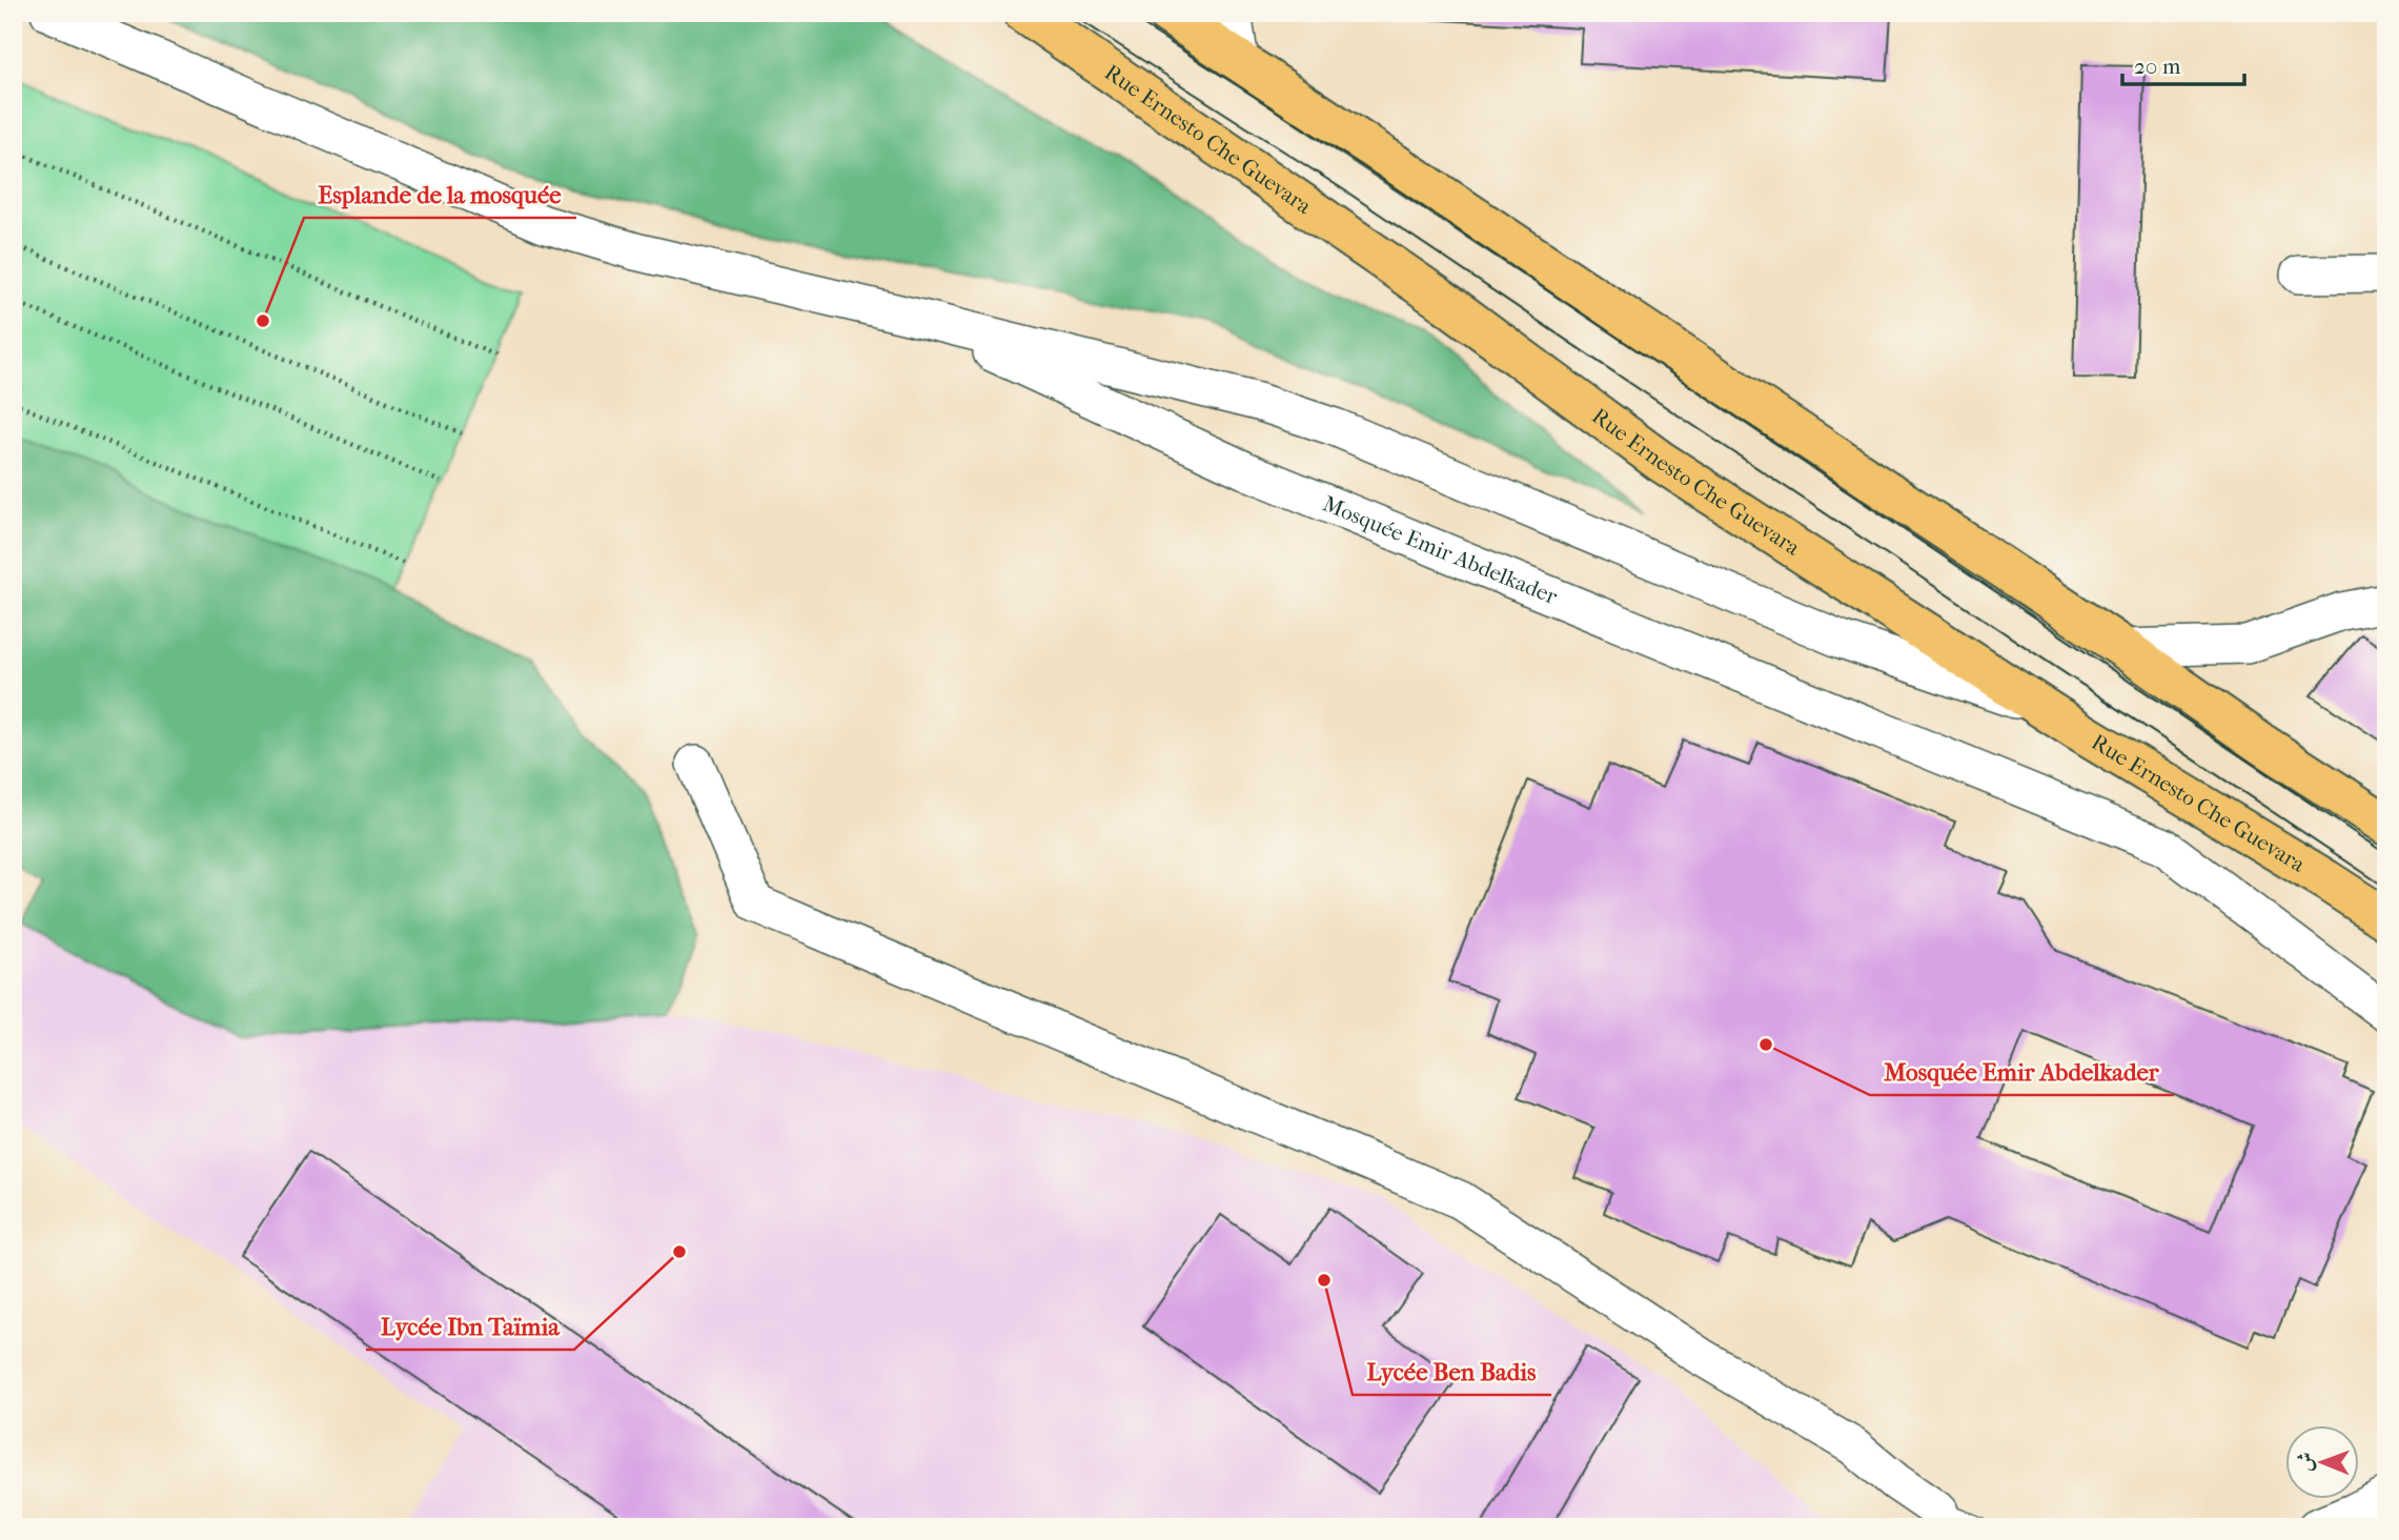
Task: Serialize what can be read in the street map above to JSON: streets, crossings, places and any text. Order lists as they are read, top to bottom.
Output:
{
  "streets": {
    "main road": ["Rue Ernesto Che Guevara"],
    "street": ["Mosquée Emir Abdelkader"]
  },
  "places": [
    "Esplande de la mosquée",
    "Mosquée Emir Abdelkader",
    "Lycée Ibn Taïmia",
    "Lycée Ben Badis"
  ],
  "scale_bar": "20 m",
  "north": "left"
}
